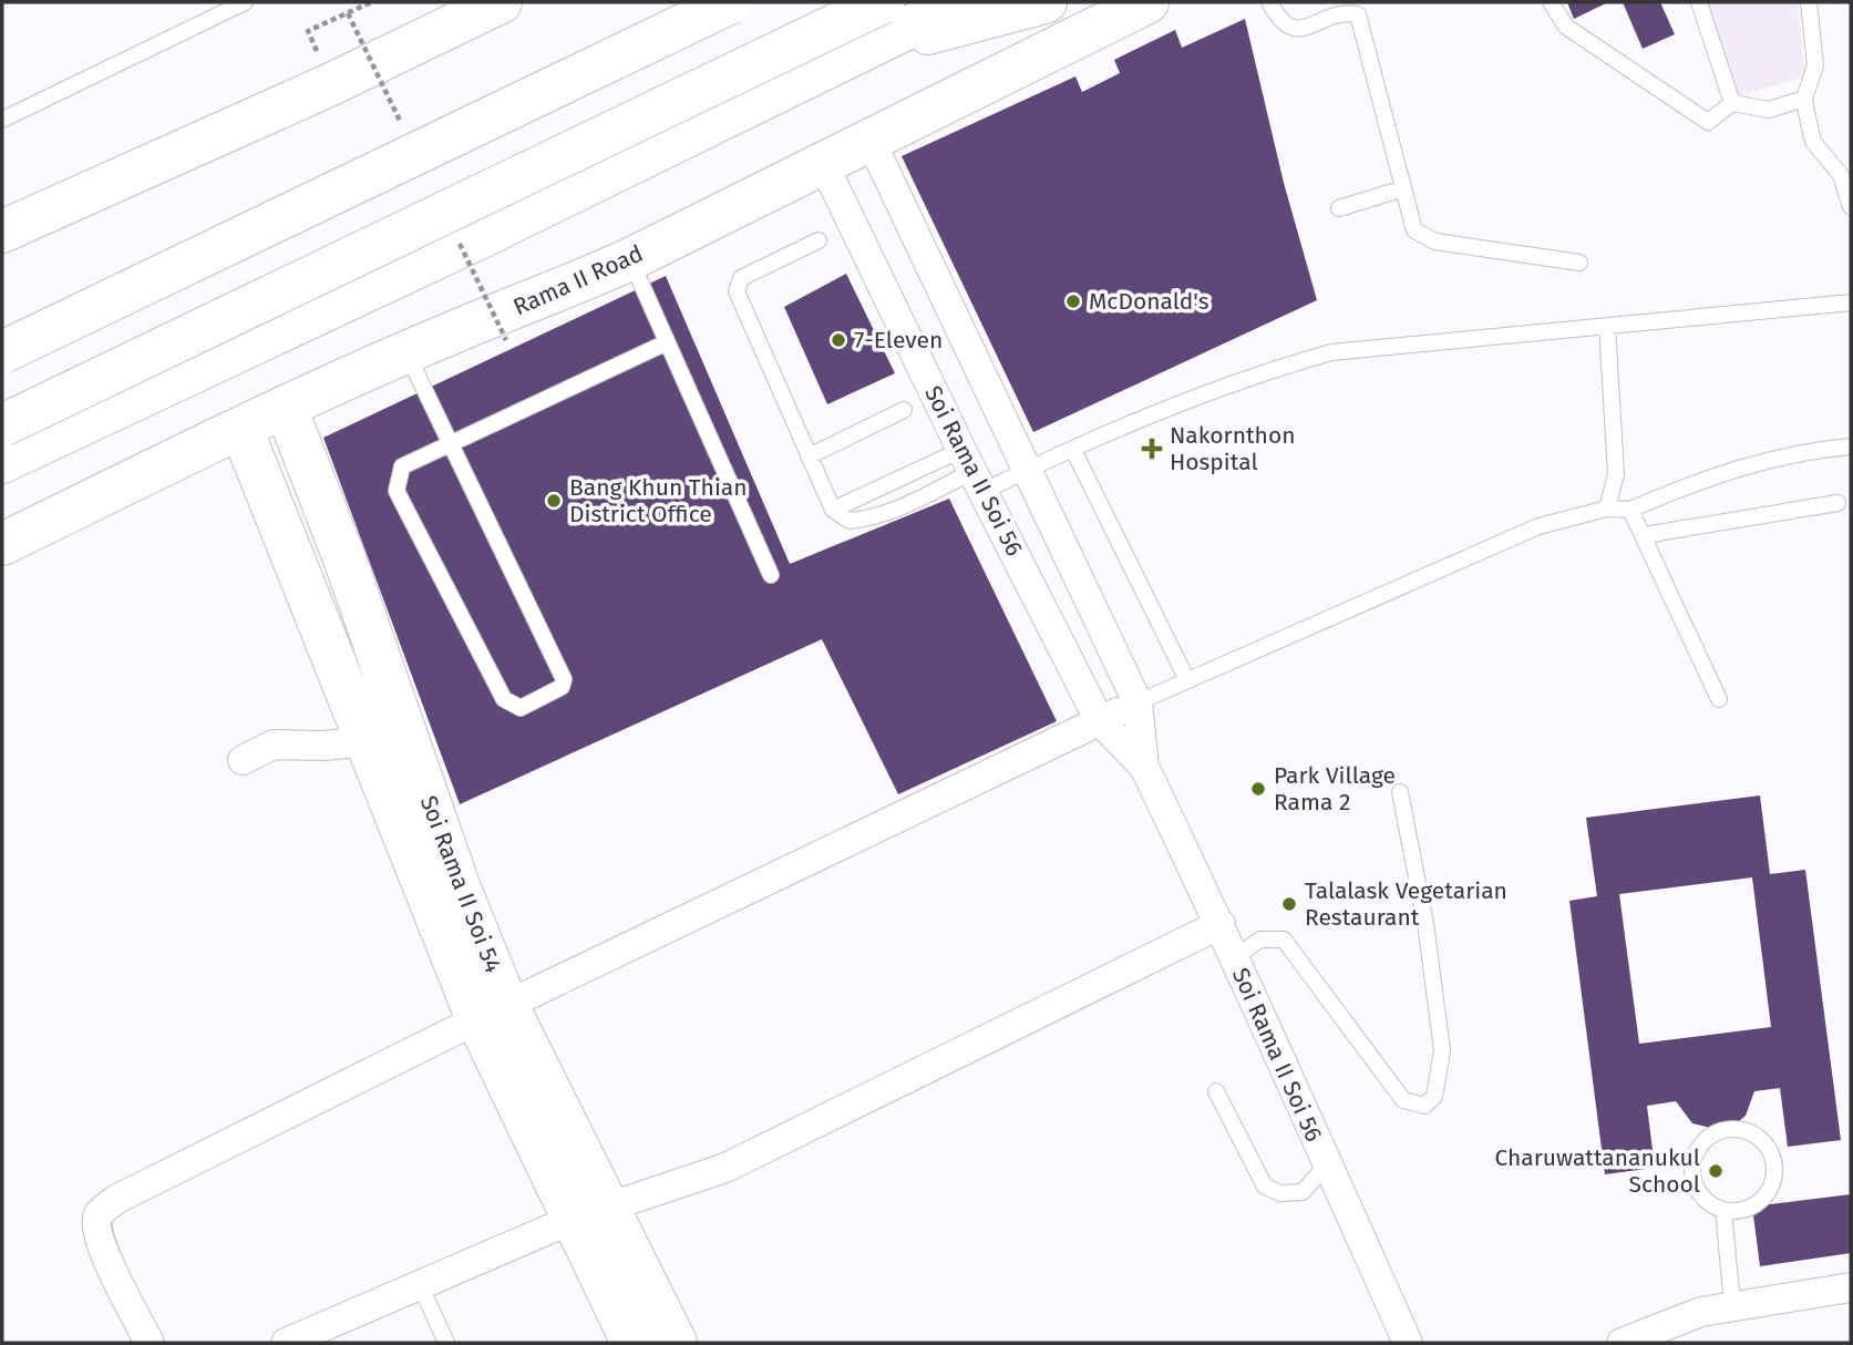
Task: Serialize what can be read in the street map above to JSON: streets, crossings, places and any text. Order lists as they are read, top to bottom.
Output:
{
  "streets": {
    "main road": ["Rama II Road", "Soi Rama II Soi 54"],
    "street": ["Soi Rama II Soi 56"]
  },
  "crossings": [
    ["Rama II Road", "Soi Rama II Soi 56"],
    ["Rama II Road", "Soi Rama II Soi 54"]
  ],
  "places": {
    "other": [
      "McDonald's",
      "7-Eleven",
      "Bang Khun Thian District Office",
      "Park Village Rama 2",
      "Talalask Vegetarian Restaurant",
      "Charuwattananukul School"
    ],
    "health": ["Nakornthon Hospital"]
  }
}
